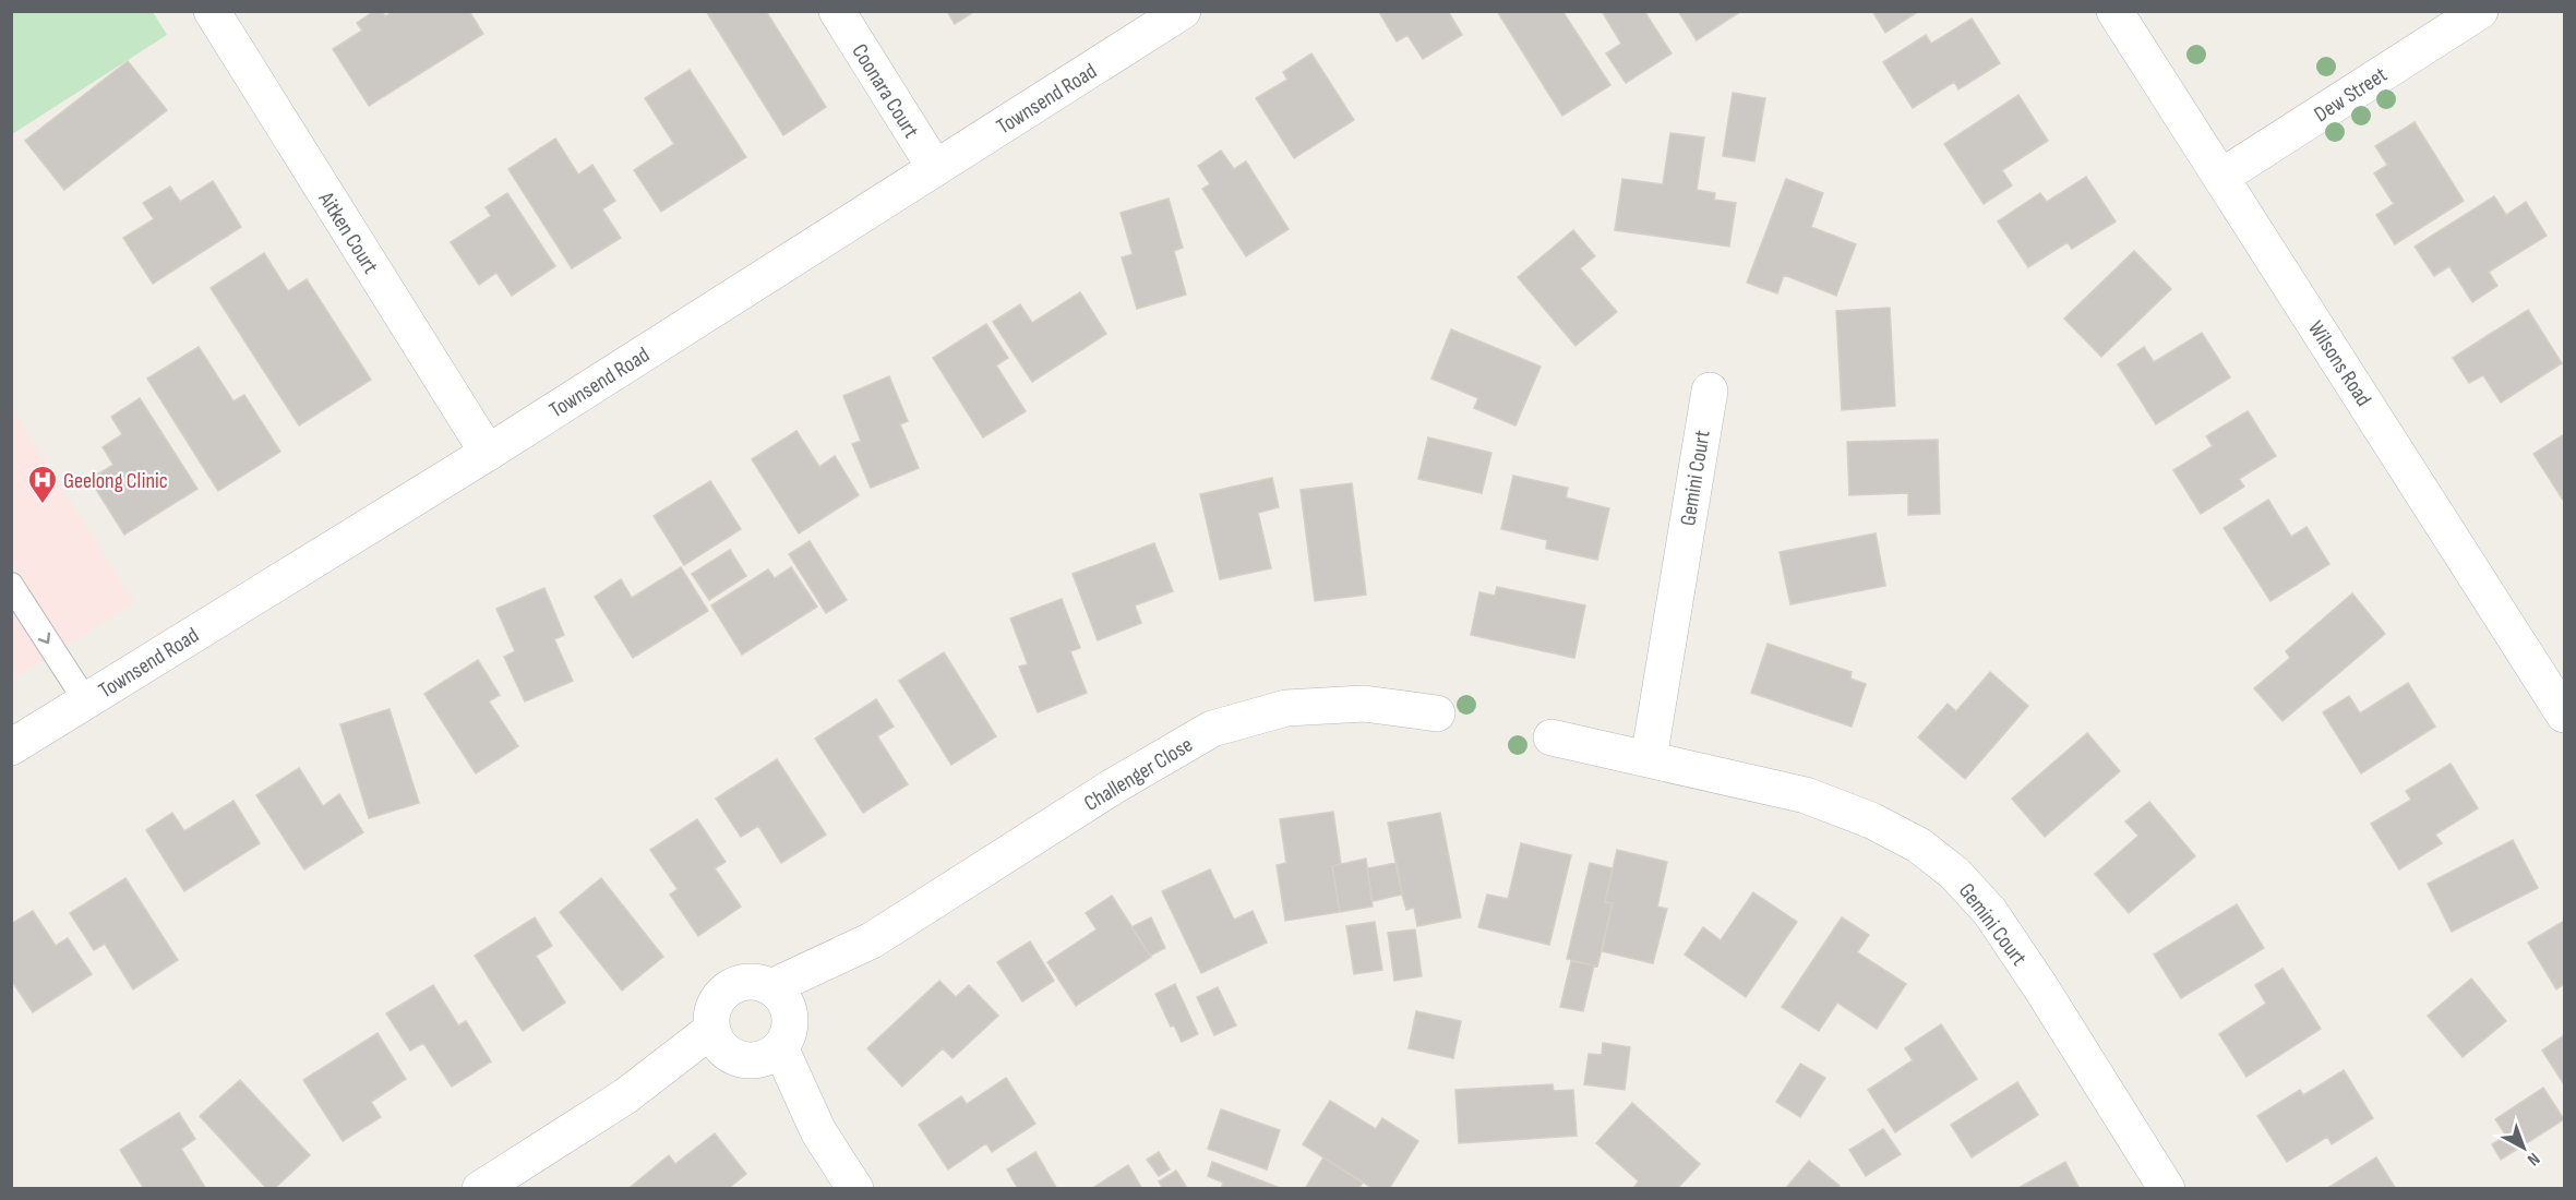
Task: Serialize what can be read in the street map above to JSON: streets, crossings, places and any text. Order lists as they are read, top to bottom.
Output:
{
  "streets": {
    "street": [
      "Coonara Court",
      "Dew Street",
      "Townsend Road",
      "Aitken Court",
      "Wilsons Road",
      "Gemini Court",
      "Challenger Close"
    ]
  },
  "crossings": [
    ["Coonara Court", "Townsend Road"],
    ["Dew Street", "Wilsons Road"],
    ["Townsend Road", "Aitken Court"]
  ],
  "places": {
    "hospital": ["Geelong Clinic"]
  },
  "north": "bottom right"
}
